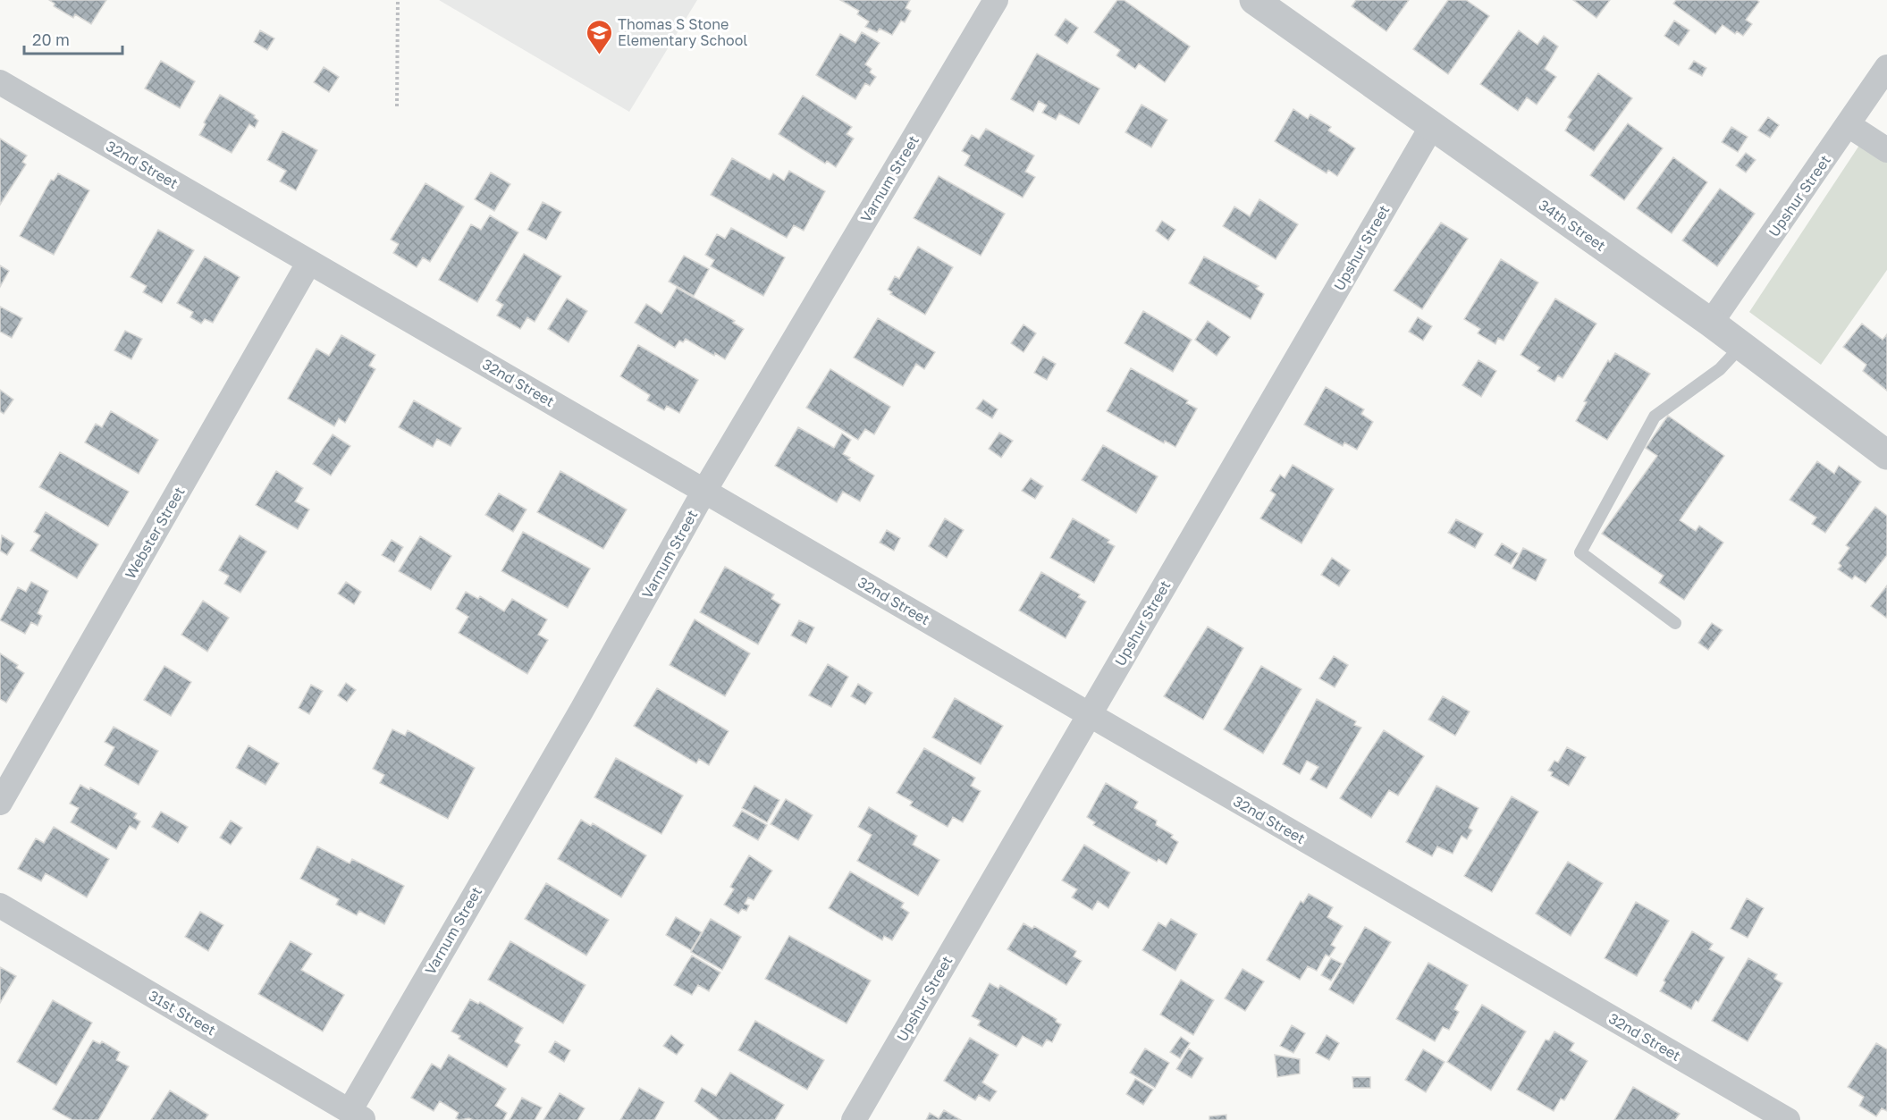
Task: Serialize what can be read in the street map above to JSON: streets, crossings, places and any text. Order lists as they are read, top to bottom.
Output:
{
  "streets": {
    "street": [
      "32nd Street",
      "Varnum Street",
      "Upshur Street",
      "34th Street",
      "Webster Street",
      "31st Street"
    ]
  },
  "crossings": [
    ["32nd Street", "Varnum Street"],
    ["32nd Street", "Upshur Street"],
    ["32nd Street", "Webster Street"],
    ["Varnum Street", "31st Street"],
    ["Upshur Street", "34th Street"]
  ],
  "places": {
    "school or university": ["Thomas S Stone Elementary School"]
  },
  "scale_bar": "20 m"
}
